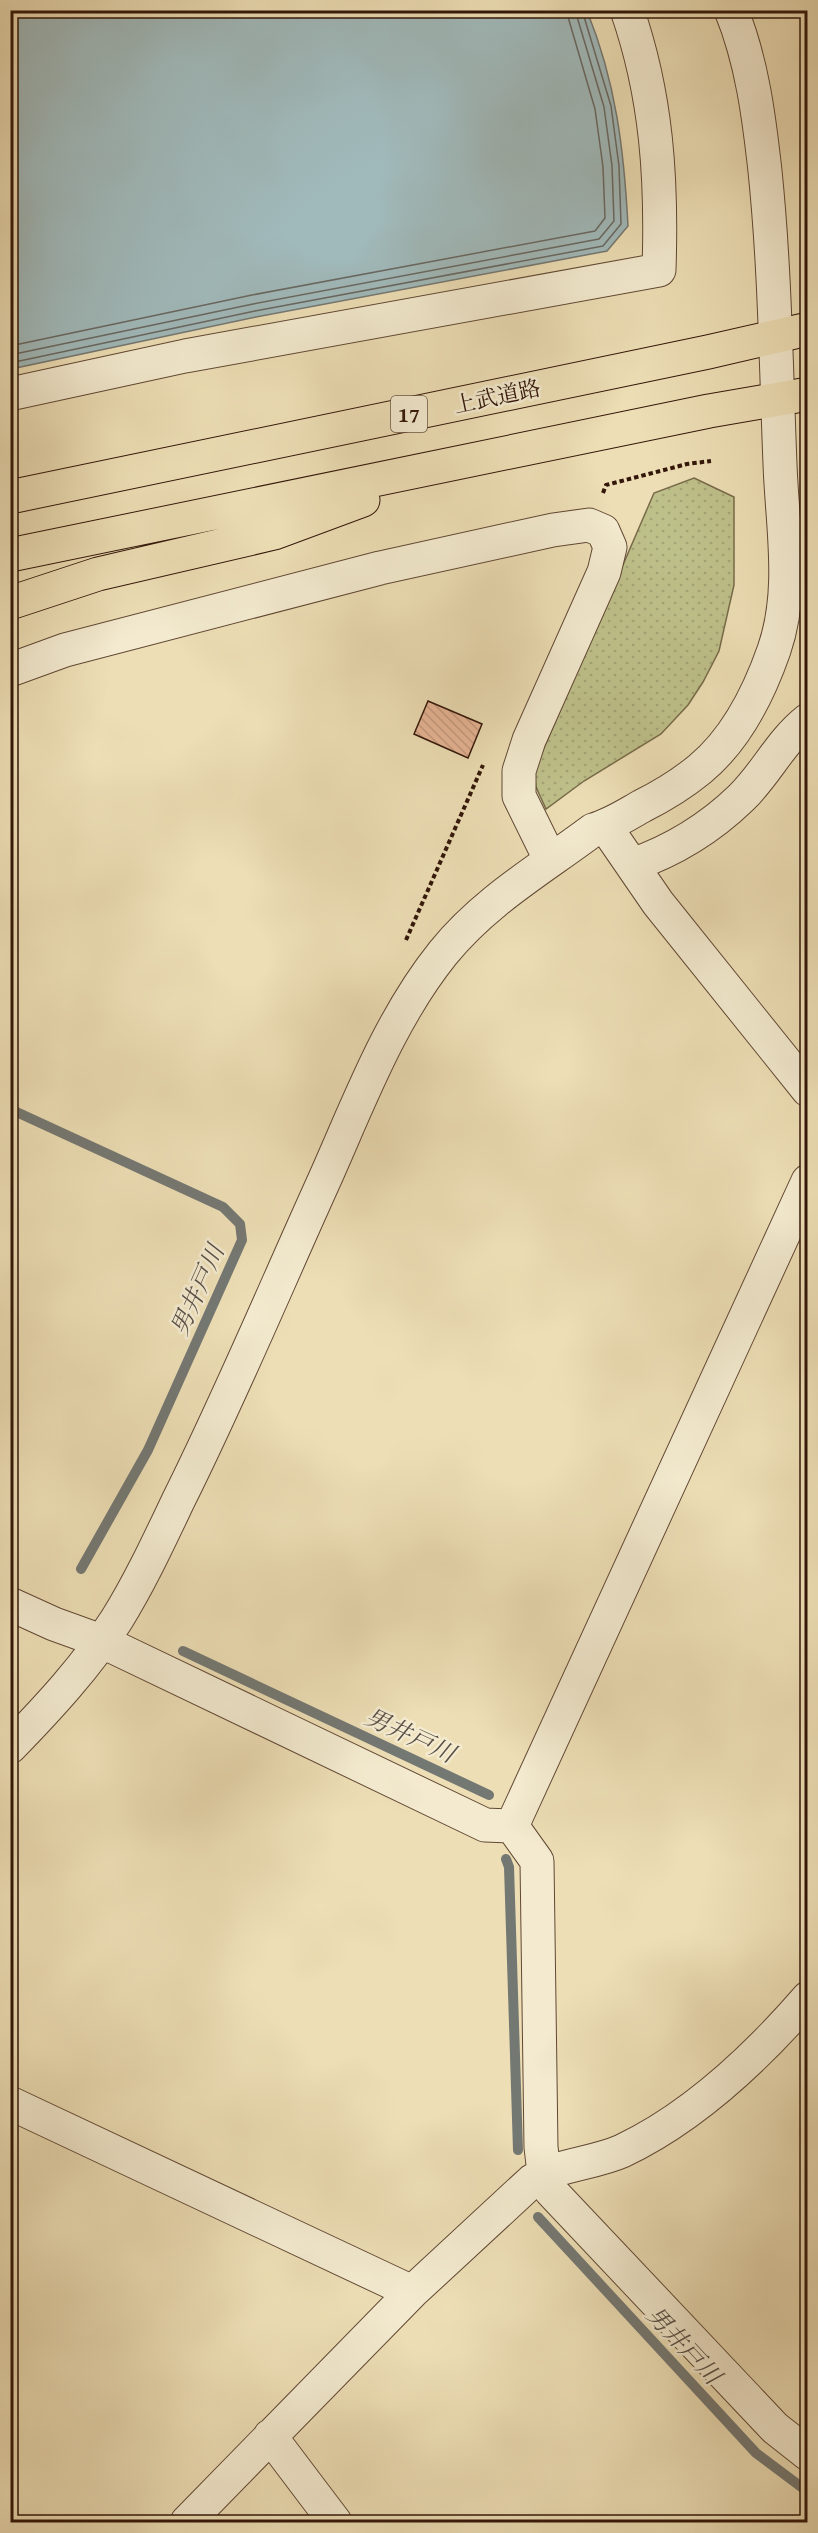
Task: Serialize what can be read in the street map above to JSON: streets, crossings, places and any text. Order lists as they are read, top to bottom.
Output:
{
  "streets": {
    "highway": ["上武道路", "17"]
  },
  "water": ["男井戸川"]
}
